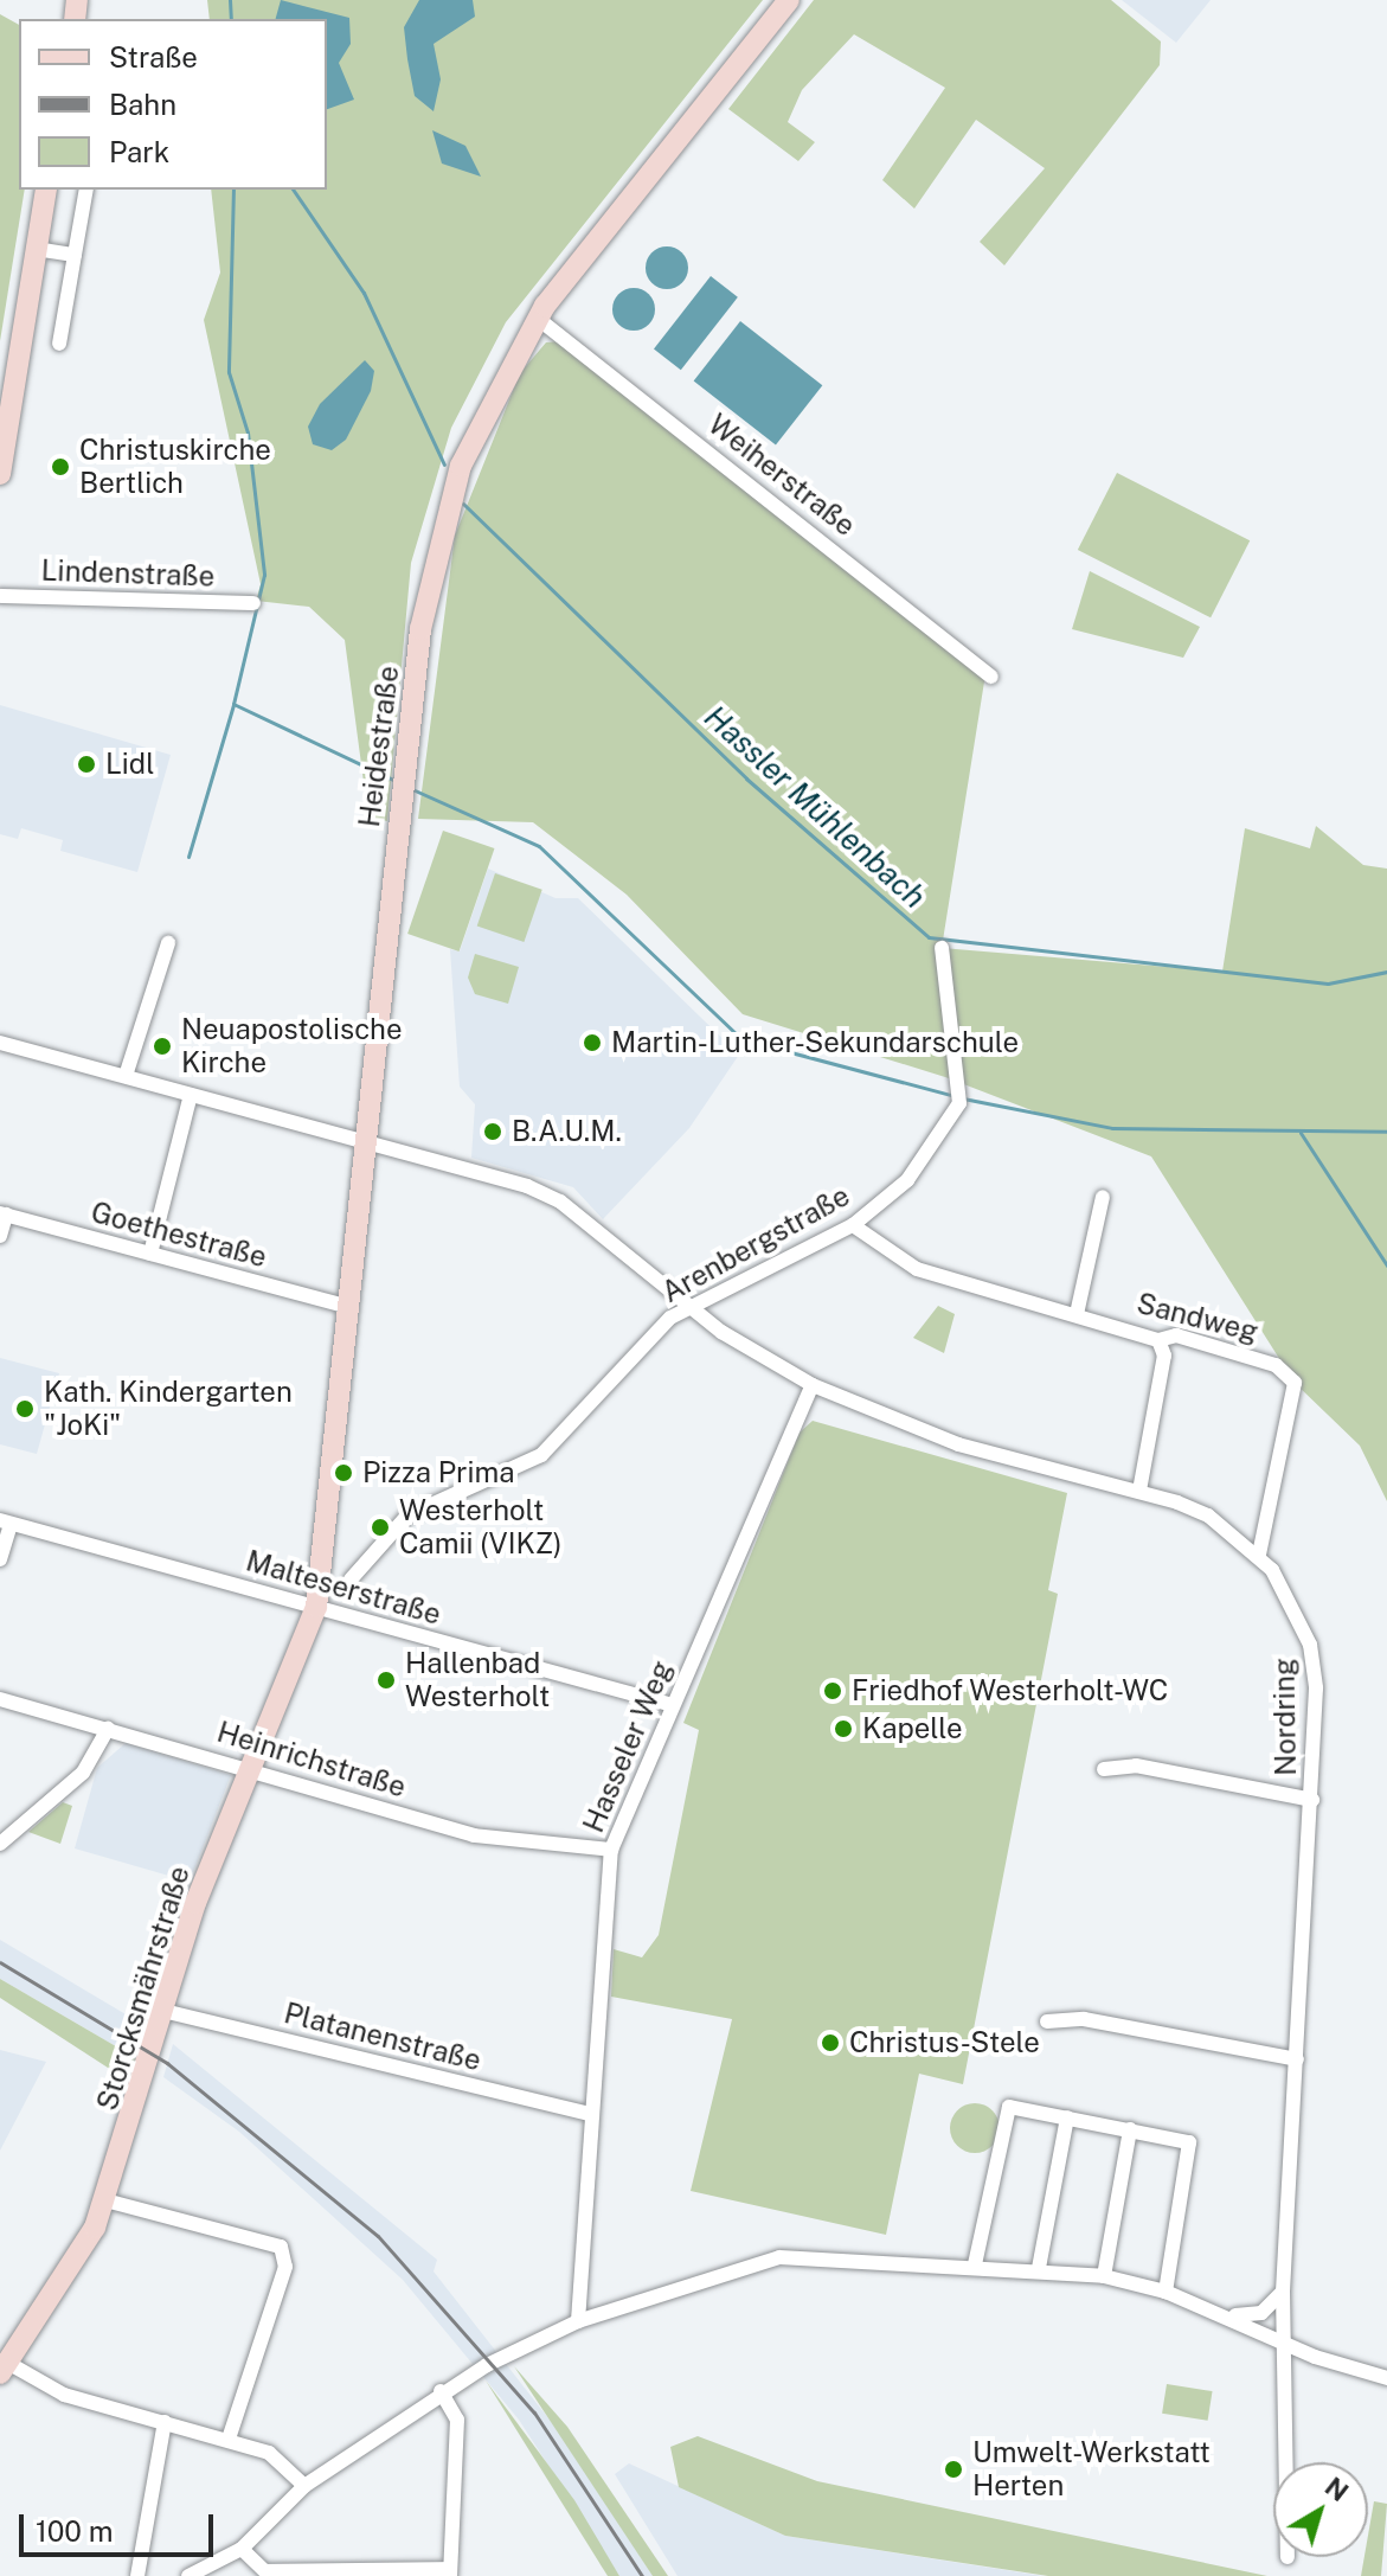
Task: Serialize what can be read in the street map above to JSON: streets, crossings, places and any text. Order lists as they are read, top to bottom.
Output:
{
  "streets": {
    "main road": ["Heidestraße", "Storcksmährstraße"],
    "street": [
      "Weiherstraße",
      "Lindenstraße",
      "Goethestraße",
      "Arenbergstraße",
      "Sandweg",
      "Malteserstraße",
      "Nordring",
      "Hasseler Weg",
      "Heinrichstraße",
      "Platanenstraße"
    ]
  },
  "crossings": [
    ["Weiherstraße", "Heidestraße"],
    ["Heidestraße", "Goethestraße"],
    ["Heidestraße", "Malteserstraße"],
    ["Heidestraße", "Nordring"],
    ["Heidestraße", "Storcksmährstraße"],
    ["Arenbergstraße", "Sandweg"],
    ["Arenbergstraße", "Nordring"],
    ["Sandweg", "Nordring"],
    ["Malteserstraße", "Hasseler Weg"],
    ["Malteserstraße", "Storcksmährstraße"],
    ["Nordring", "Hasseler Weg"],
    ["Hasseler Weg", "Heinrichstraße"],
    ["Hasseler Weg", "Platanenstraße"],
    ["Heinrichstraße", "Storcksmährstraße"],
    ["Storcksmährstraße", "Platanenstraße"]
  ],
  "water": ["Hassler Mühlenbach"],
  "places": [
    "Christuskirche Bertlich",
    "Lidl",
    "Martin-Luther-Sekundarschule",
    "Neuapostolische Kirche",
    "B.A.U.M.",
    "Kath. Kindergarten \"JoKi\"",
    "Pizza Prima",
    "Westerholt Camii (VIKZ)",
    "Hallenbad Westerholt",
    "Friedhof Westerholt-WC",
    "Kapelle",
    "Christus-Stele",
    "Umwelt-Werkstatt Herten"
  ],
  "legend": ["Straße", "Bahn", "Park"],
  "scale_bar": "100 m",
  "north": "top right"
}
